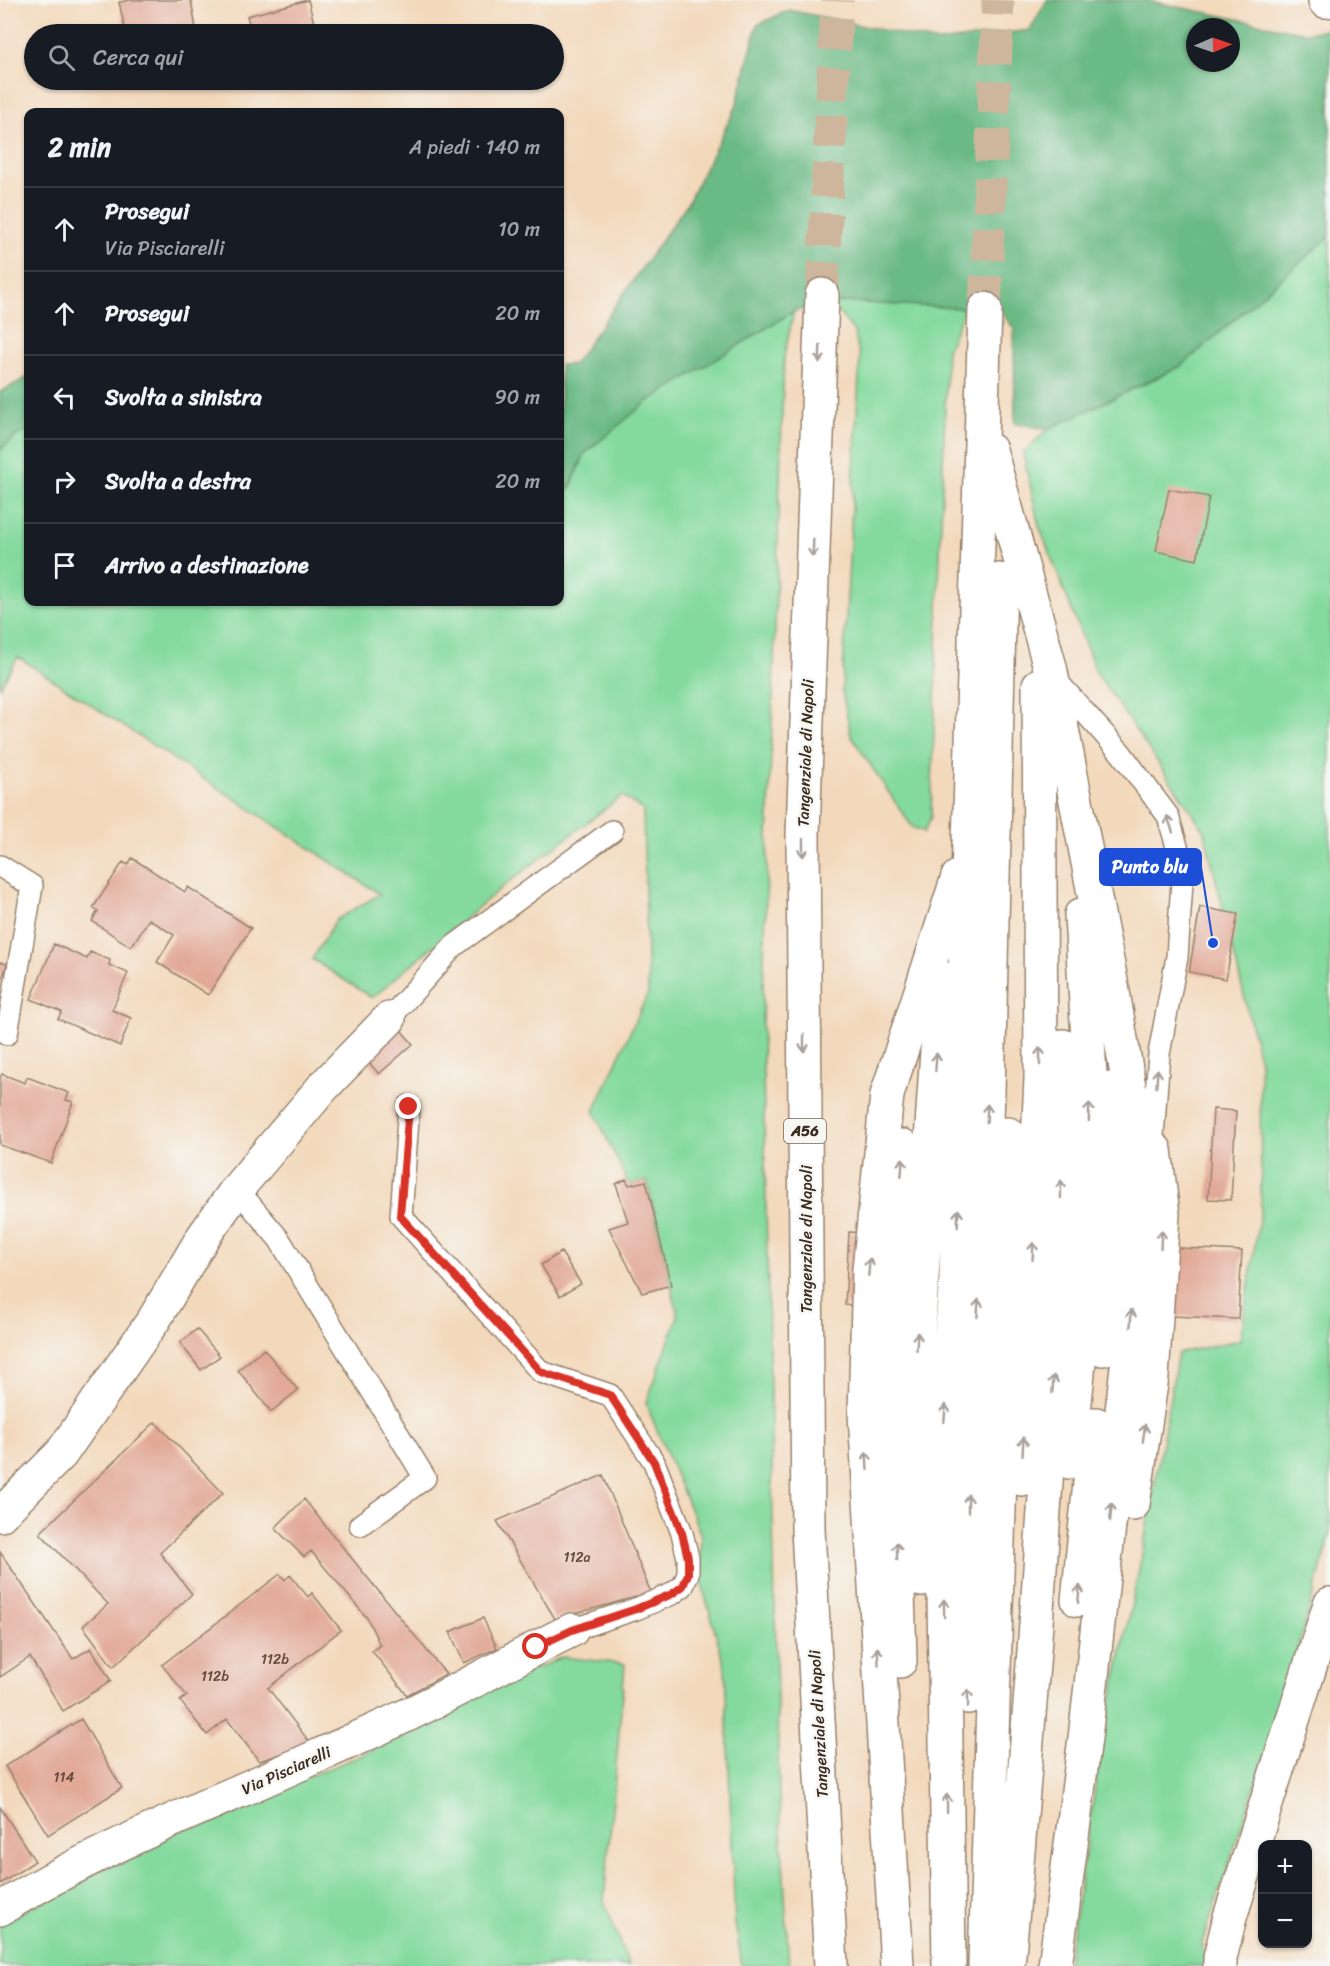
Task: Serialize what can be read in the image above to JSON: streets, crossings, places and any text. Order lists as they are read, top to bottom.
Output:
{
  "streets": {
    "main road": ["Tangenziale di Napoli", "A56", "Via Pisciarelli"]
  },
  "places": ["Punto blu"],
  "house_numbers": [
    "112a",
    "112b",
    "112b",
    "114"
  ],
  "north": "right",
  "page": {
    "search": "Cerca qui",
    "heading": ["2 min", "A piedi · 140 m"],
    "list": [
      ["Prosegui", "Via Pisciarelli", "10 m"],
      ["Prosegui", "20 m"],
      ["Svolta a sinistra", "90 m"],
      ["Svolta a destra", "20 m"],
      "Arrivo a destinazione"
    ],
    "map_buttons": ["+", "−"]
  }
}
